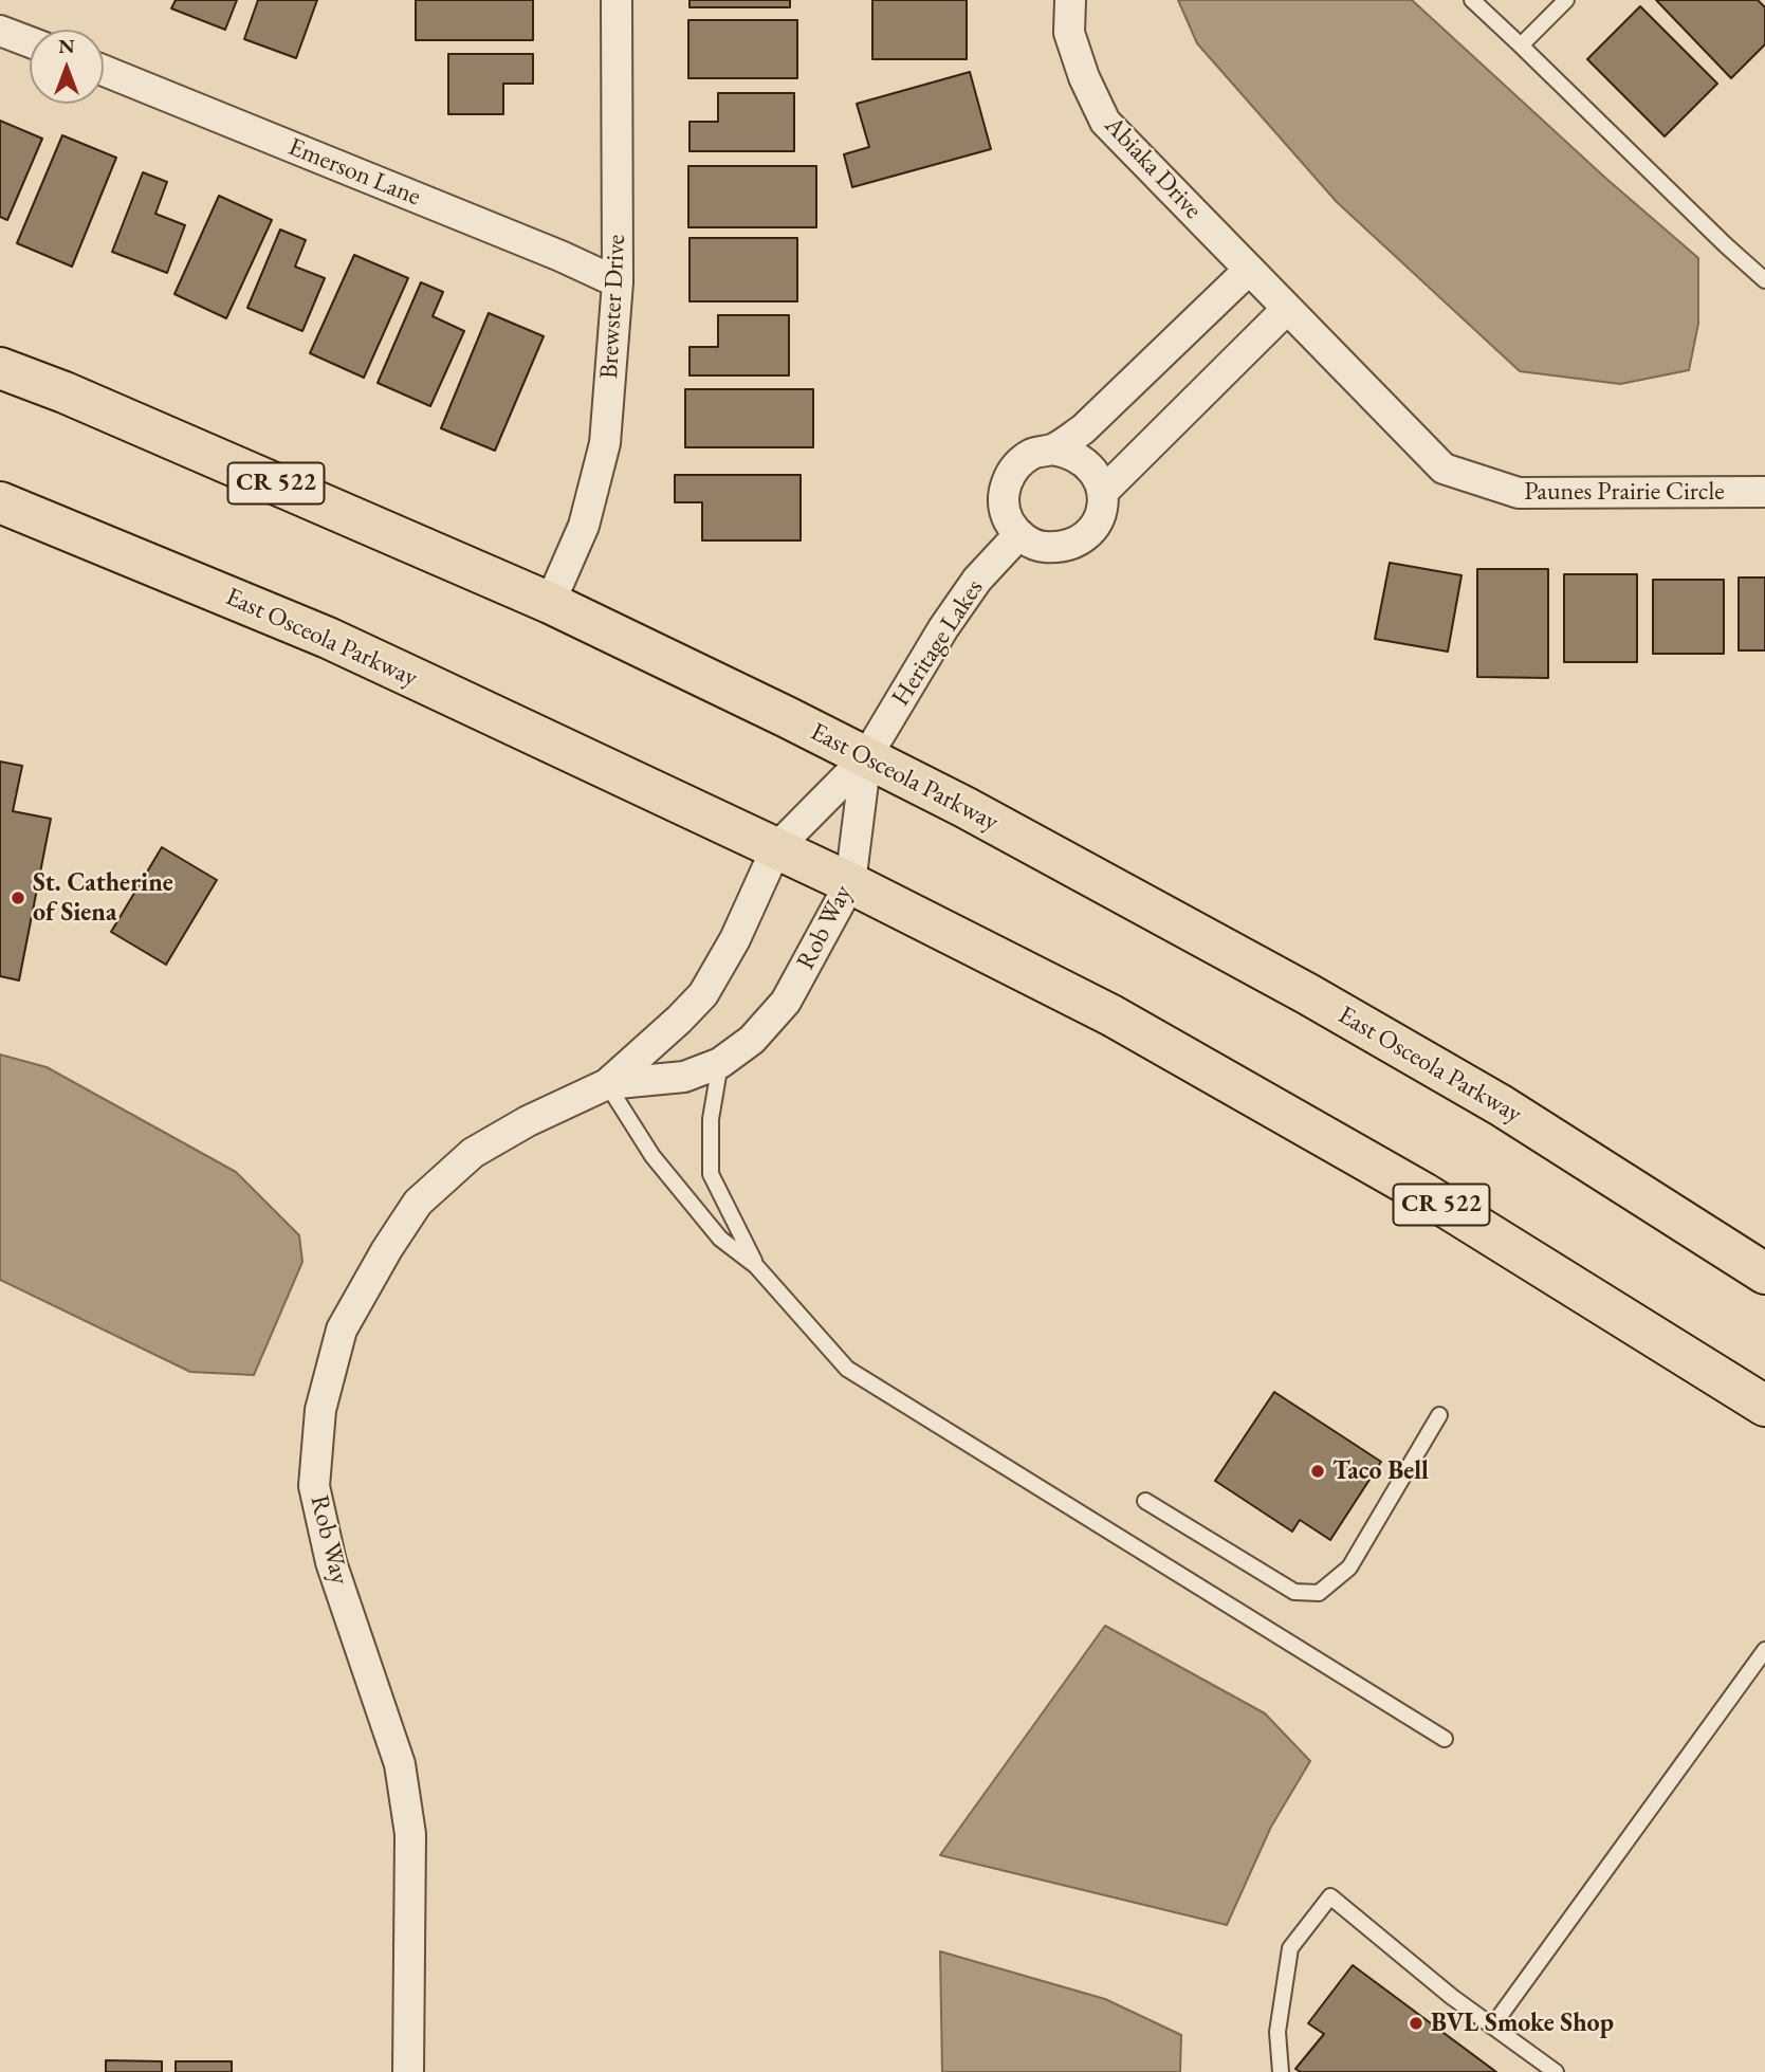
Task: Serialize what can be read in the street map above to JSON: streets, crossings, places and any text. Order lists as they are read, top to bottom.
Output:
{
  "streets": {
    "main road": ["CR 522", "East Osceola Parkway"],
    "street": [
      "Abiaka Drive",
      "Emerson Lane",
      "Brewster Drive",
      "Paunes Prairie Circle",
      "Heritage Lakes",
      "Rob Way"
    ]
  },
  "crossings": [
    ["Abiaka Drive", "Paunes Prairie Circle"],
    ["Emerson Lane", "Brewster Drive"],
    ["Brewster Drive", "East Osceola Parkway"],
    ["East Osceola Parkway", "Heritage Lakes"],
    ["East Osceola Parkway", "Rob Way"],
    ["Heritage Lakes", "Rob Way"]
  ],
  "places": ["St. Catherine of Siena", "Taco Bell", "BVL Smoke Shop"],
  "north": "top"
}
